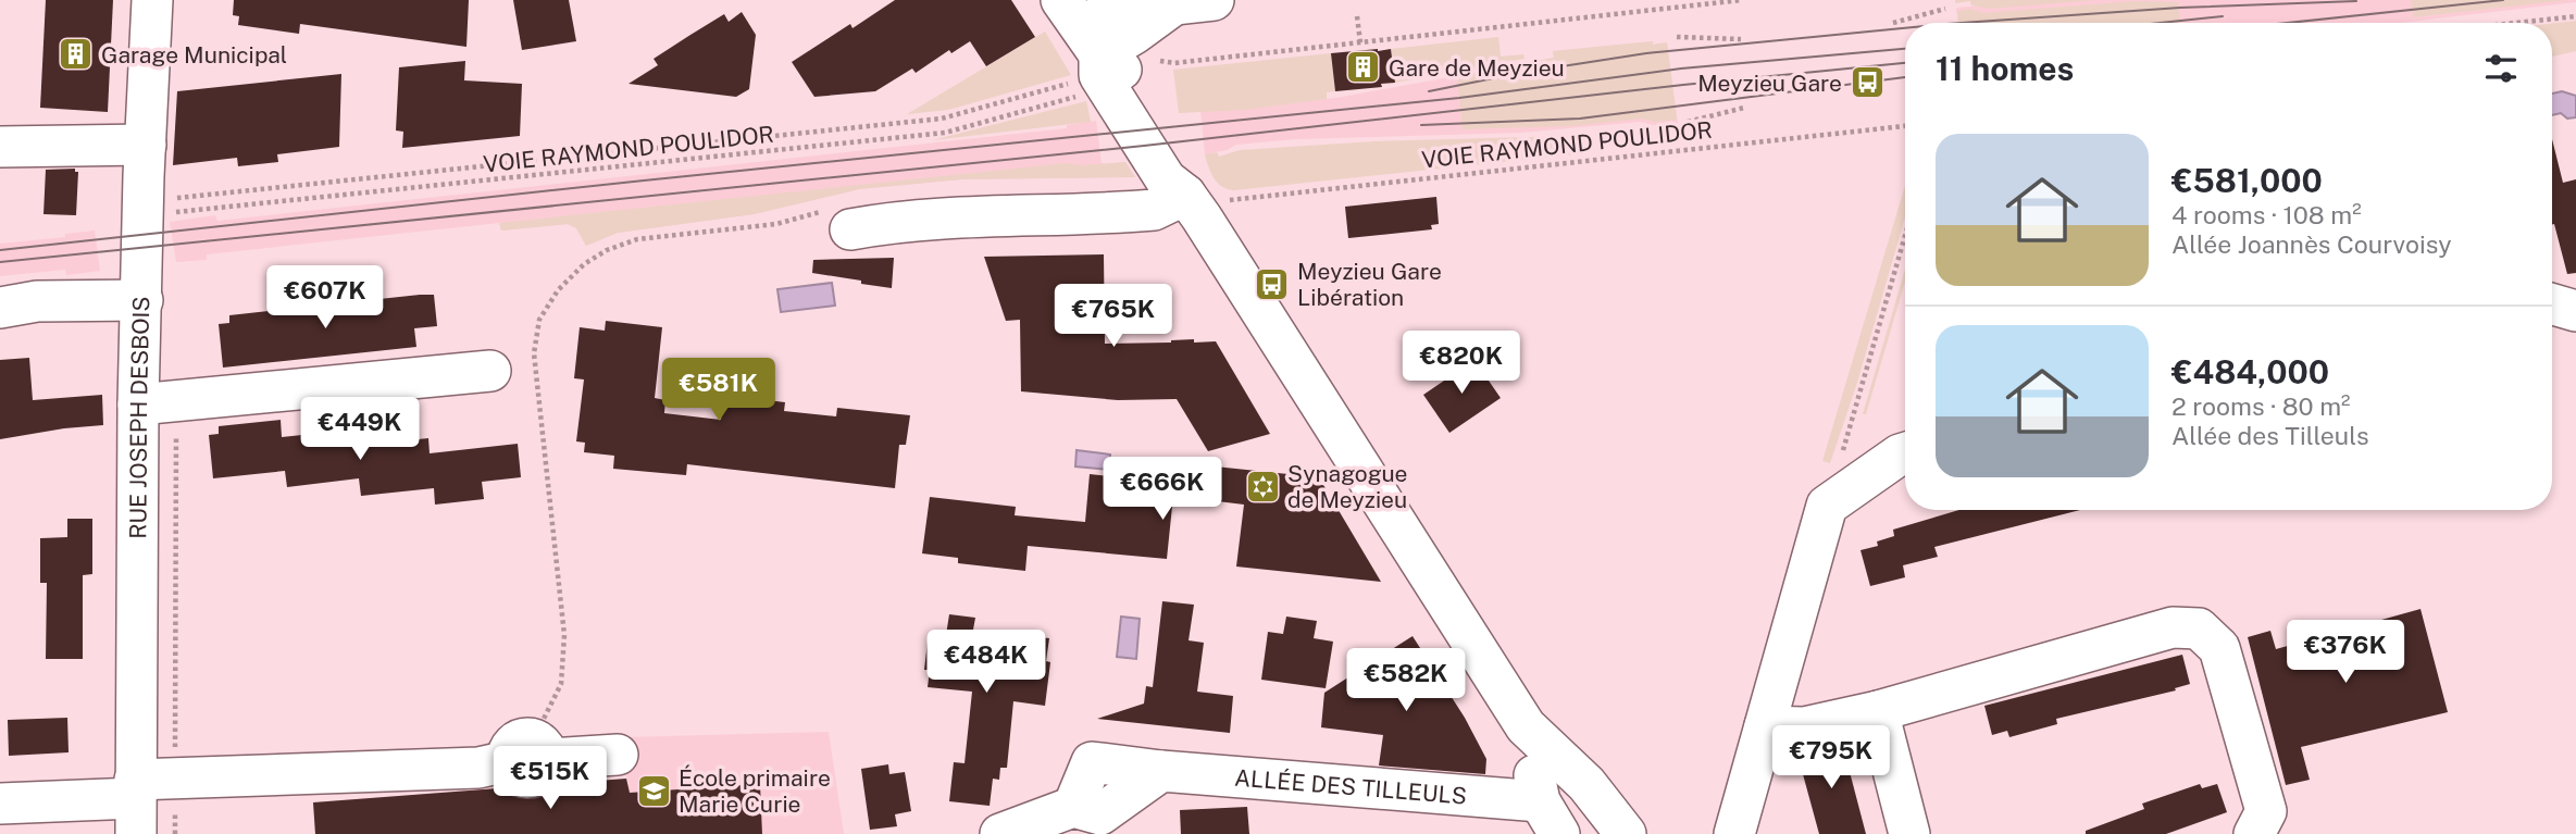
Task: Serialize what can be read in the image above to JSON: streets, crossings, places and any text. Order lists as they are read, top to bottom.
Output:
{
  "streets": {
    "street": ["RUE JOSEPH DESBOIS", "ALLÉE DES TILLEULS"],
    "path": ["VOIE RAYMOND POULIDOR"]
  },
  "places": {
    "building": ["Garage Municipal", "Gare de Meyzieu"],
    "bus stop": ["Meyzieu Gare", "Meyzieu Gare Libération"],
    "synagogue": ["Synagogue de Meyzieu"],
    "school or university": ["École primaire Marie Curie"]
  },
  "page": {
    "heading": "11 homes",
    "list": [
      {
        "name": "€581,000",
        "note": "4 rooms · 108 m² · Allée Joannès Courvoisy"
      },
      {
        "name": "€484,000",
        "note": "2 rooms · 80 m² · Allée des Tilleuls"
      }
    ],
    "price": [
      "€607K",
      "€765K",
      "€820K",
      "€581K",
      "€449K",
      "€666K",
      "€376K",
      "€484K",
      "€582K",
      "€795K",
      "€515K"
    ]
  }
}
